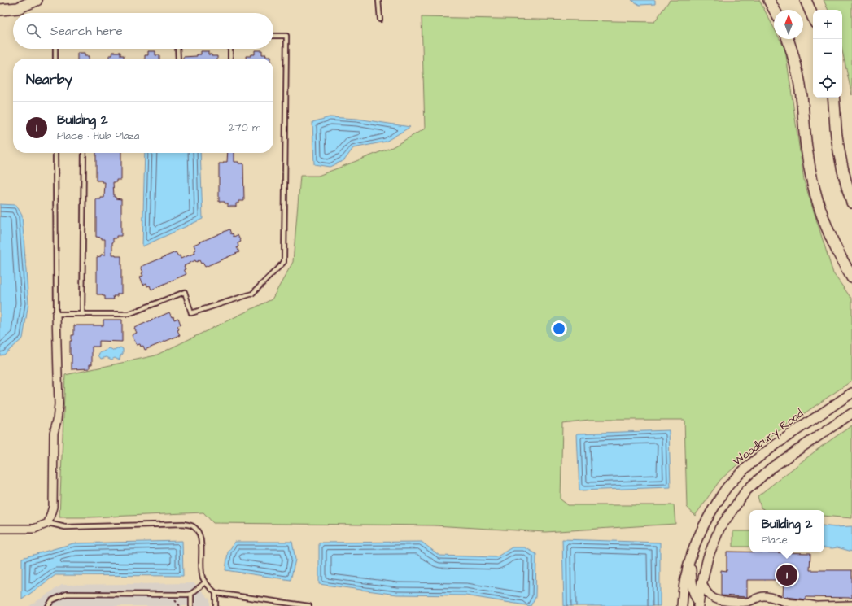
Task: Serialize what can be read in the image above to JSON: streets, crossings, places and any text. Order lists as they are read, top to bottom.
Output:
{
  "streets": {
    "street": ["Woodbury Road"]
  },
  "north": "top",
  "page": {
    "map_buttons": ["+", "−"],
    "search": "Search here",
    "heading": "Nearby",
    "list": [
      {
        "mark": "1",
        "name": "Building 2",
        "note": "Place · Hub Plaza",
        "value": "270 m"
      }
    ],
    "popup": ["Building 2", "Place"],
    "pins": "1"
  }
}
